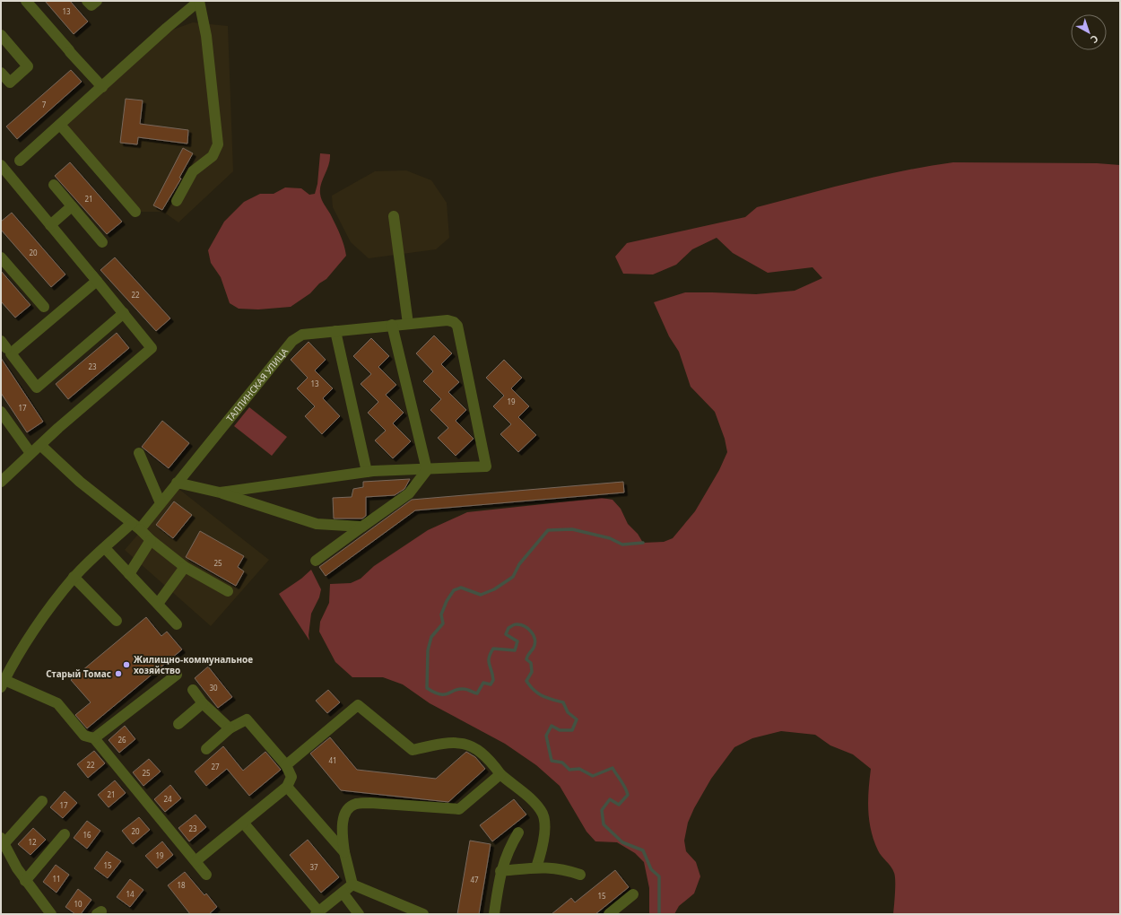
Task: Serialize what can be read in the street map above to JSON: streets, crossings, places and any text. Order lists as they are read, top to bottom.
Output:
{
  "streets": {
    "street": ["ТАЛЛИНСКАЯ УЛИЦА"]
  },
  "places": ["Жилищно-коммунальное хозяйство", "Старый Томас"],
  "house_numbers": [
    "13",
    "7",
    "21",
    "20",
    "22",
    "23",
    "13",
    "19",
    "17",
    "25",
    "30",
    "26",
    "41",
    "22",
    "27",
    "25",
    "21",
    "24",
    "17",
    "23",
    "20",
    "16",
    "12",
    "19",
    "15",
    "37",
    "11",
    "47",
    "18",
    "14",
    "15",
    "10"
  ],
  "north": "bottom right"
}
